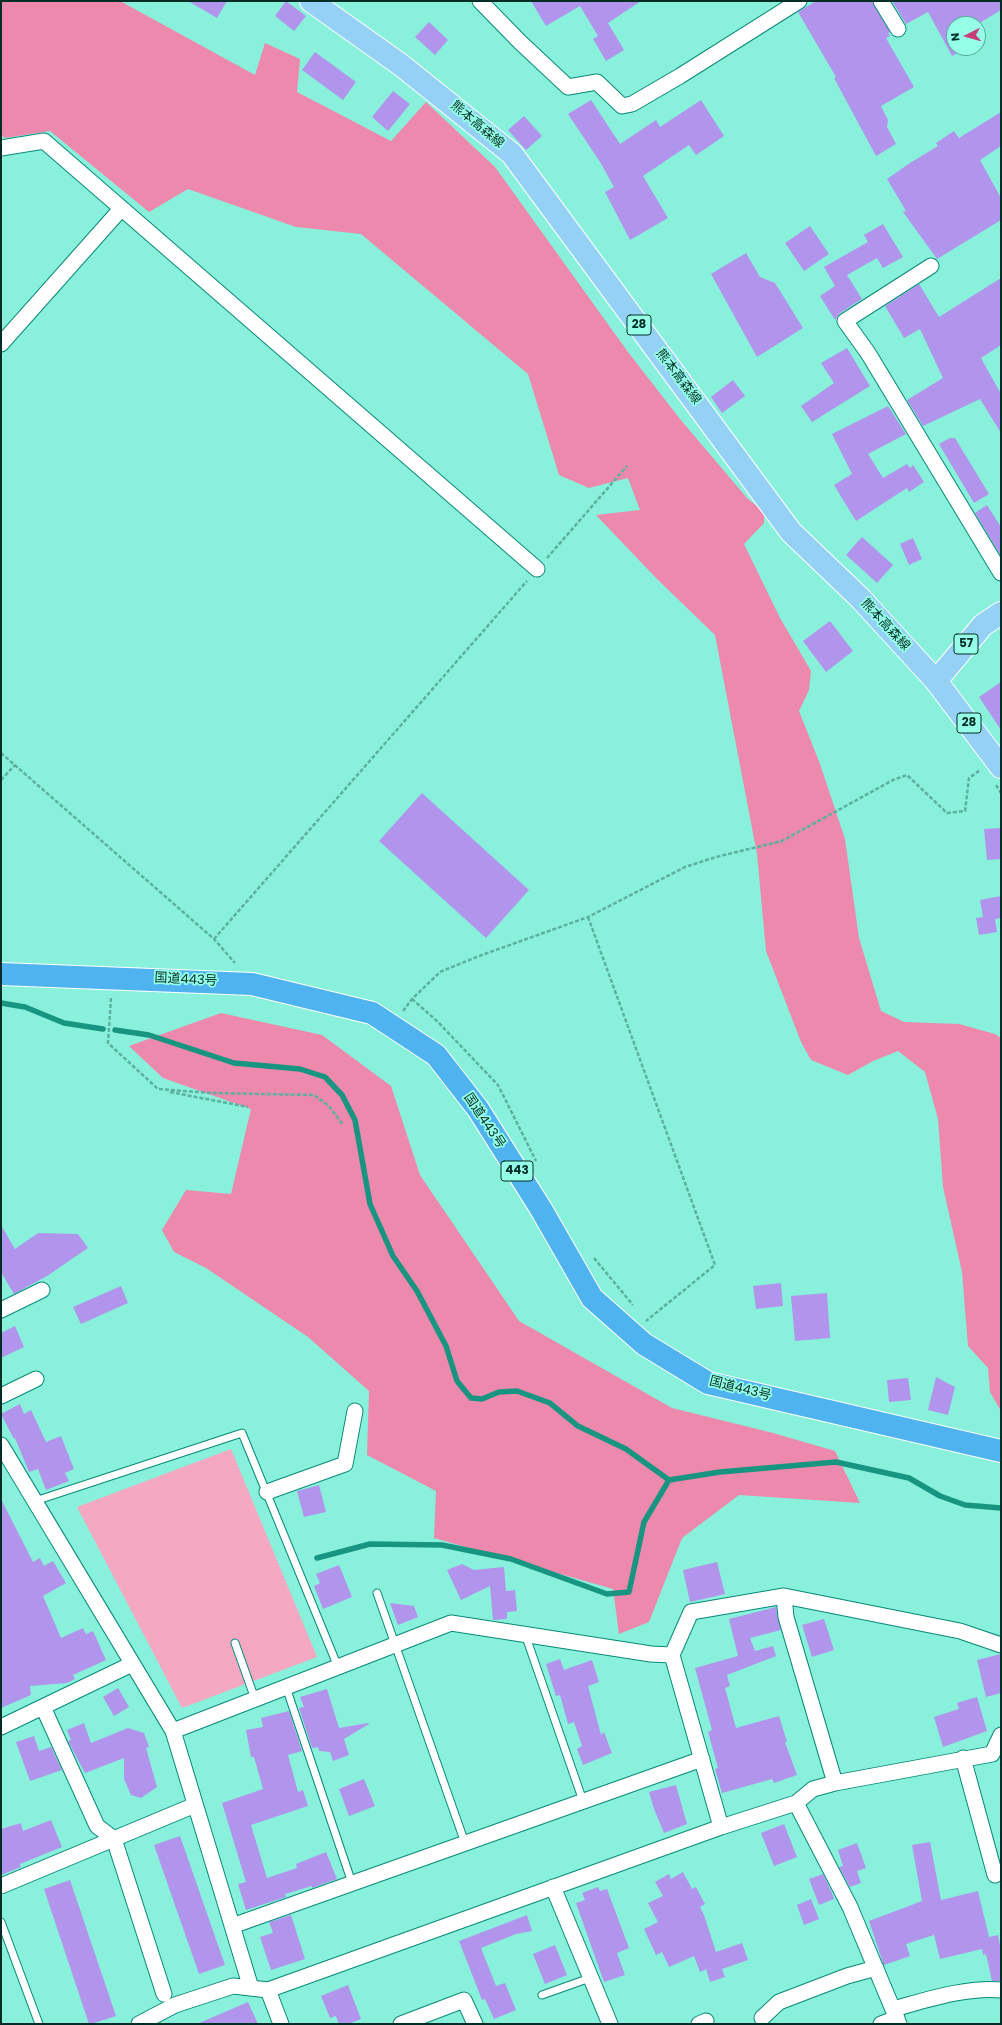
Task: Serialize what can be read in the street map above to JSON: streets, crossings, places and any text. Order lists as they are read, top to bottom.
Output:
{
  "streets": {
    "highway": ["国道443号", "443"],
    "main road": ["熊本高森線", "28", "57"]
  },
  "crossings": [
    ["熊本高森線", "57"]
  ],
  "north": "left"
}
